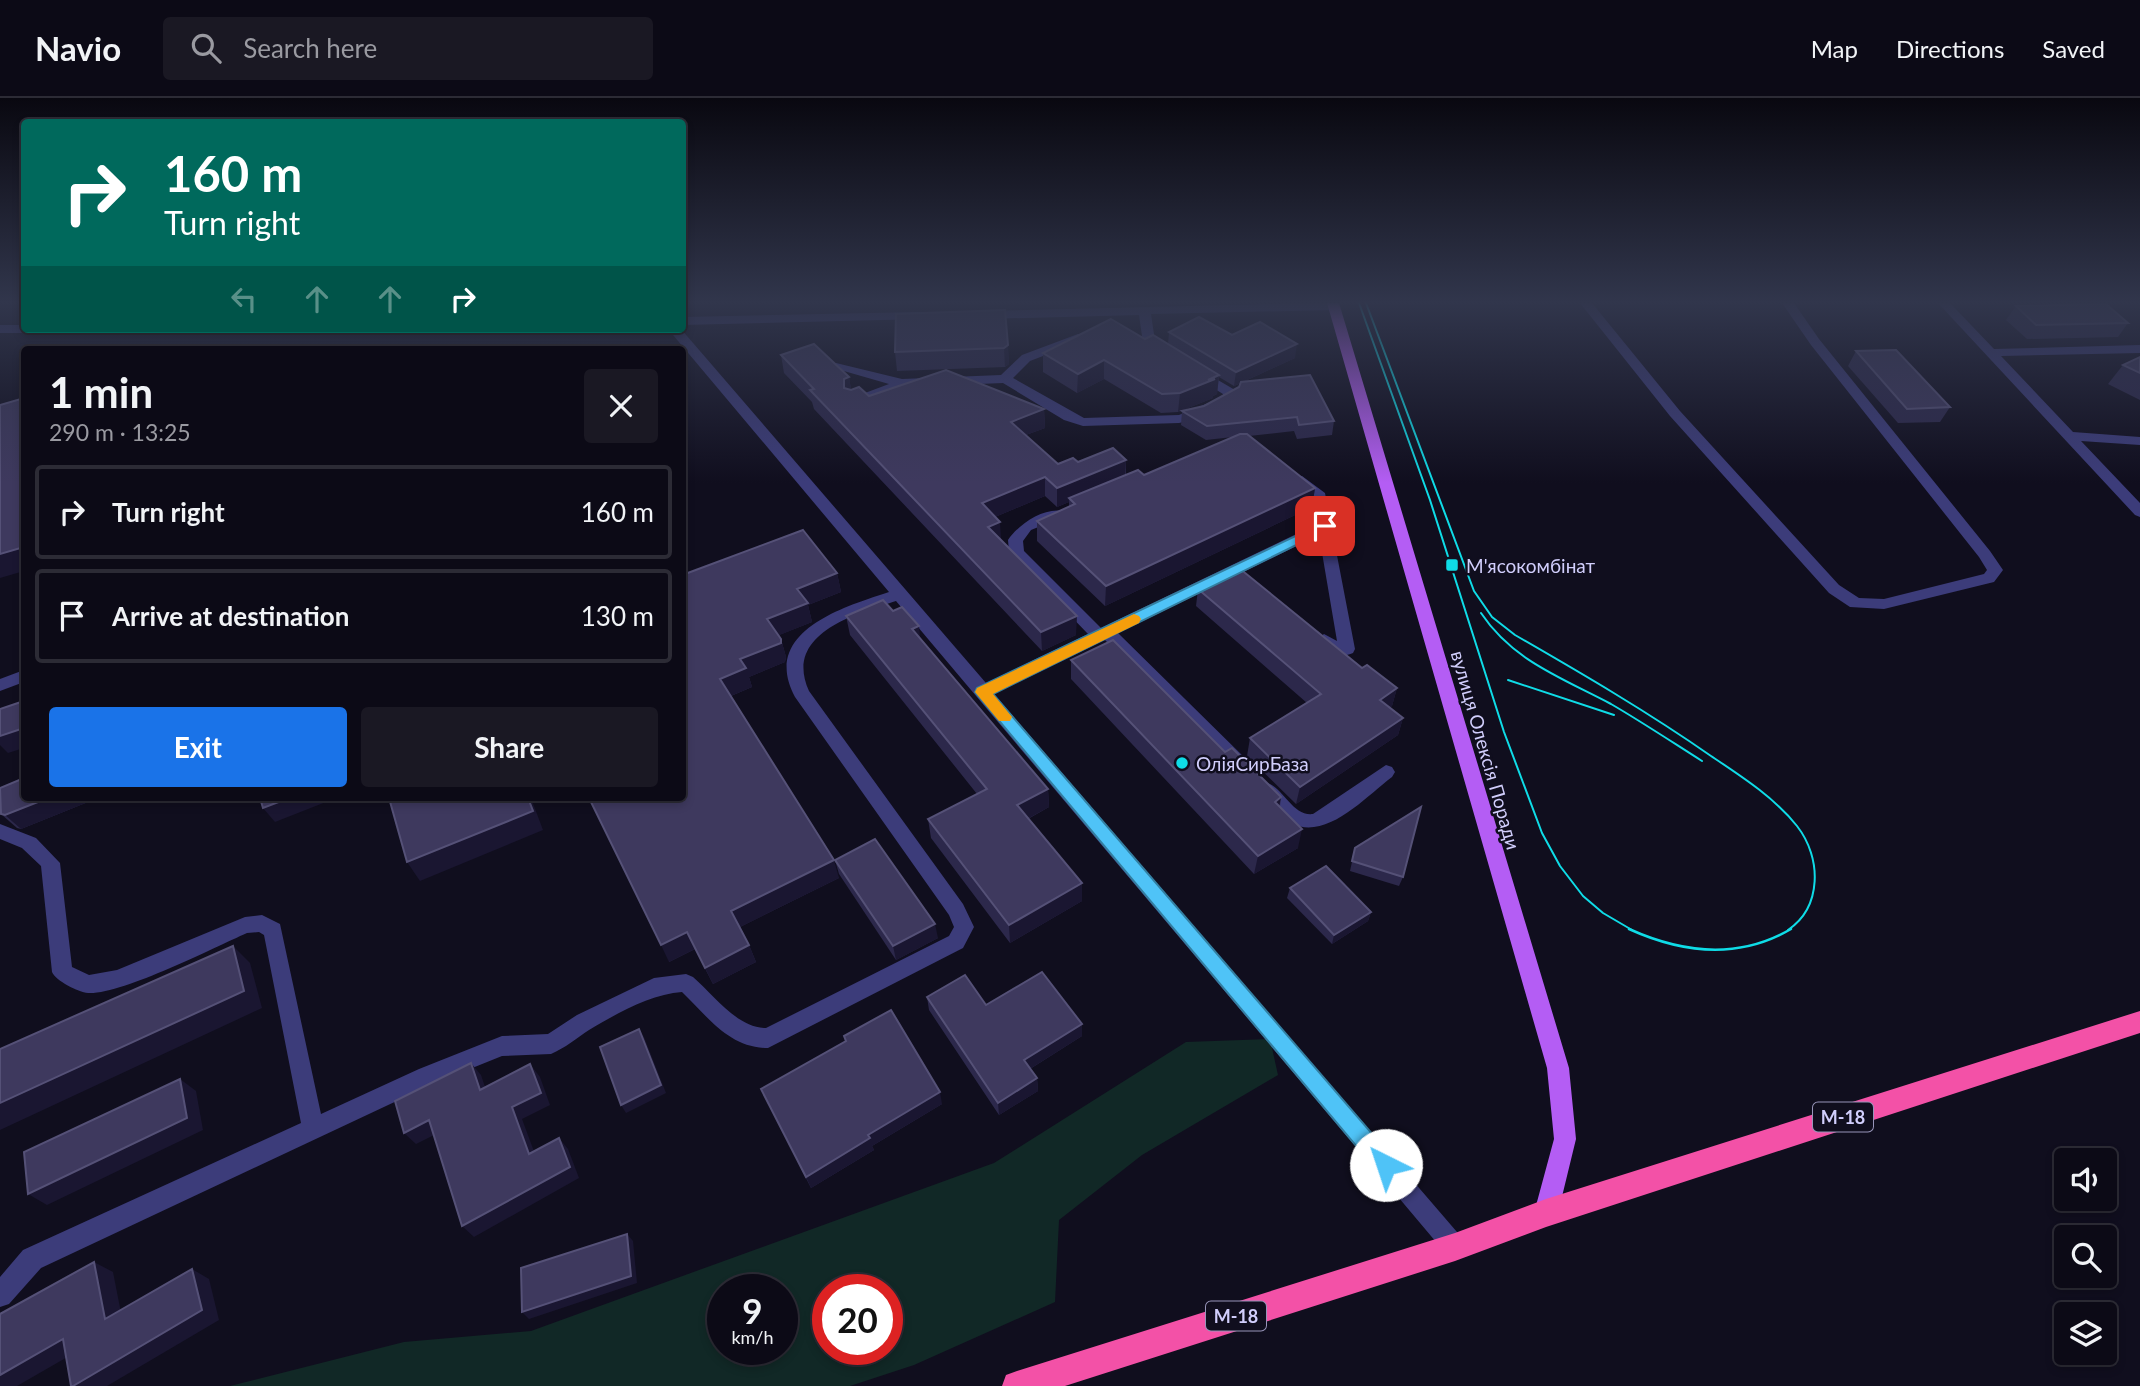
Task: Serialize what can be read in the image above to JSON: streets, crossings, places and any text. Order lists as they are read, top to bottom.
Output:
{
  "streets": {
    "highway": ["М-18"],
    "main road": ["вулиця Олексія Поради"]
  },
  "crossings": [
    ["вулиця Олексія Поради", "М-18"]
  ],
  "places": {
    "transit": ["М'ясокомбінат"],
    "other": ["ОліяСирБаза"]
  },
  "page": {
    "header": "Navio",
    "search": "Search here",
    "nav": ["Map", "Directions", "Saved"],
    "turn": ["160 m", "Turn right"],
    "heading": ["1 min", "290 m · 13:25"],
    "list": [
      {
        "name": "Turn right",
        "value": "160 m"
      },
      {
        "name": "Arrive at destination",
        "value": "130 m"
      }
    ],
    "buttons": ["Exit", "Share"],
    "speed": "9 km/h",
    "limit": "20"
  }
}
